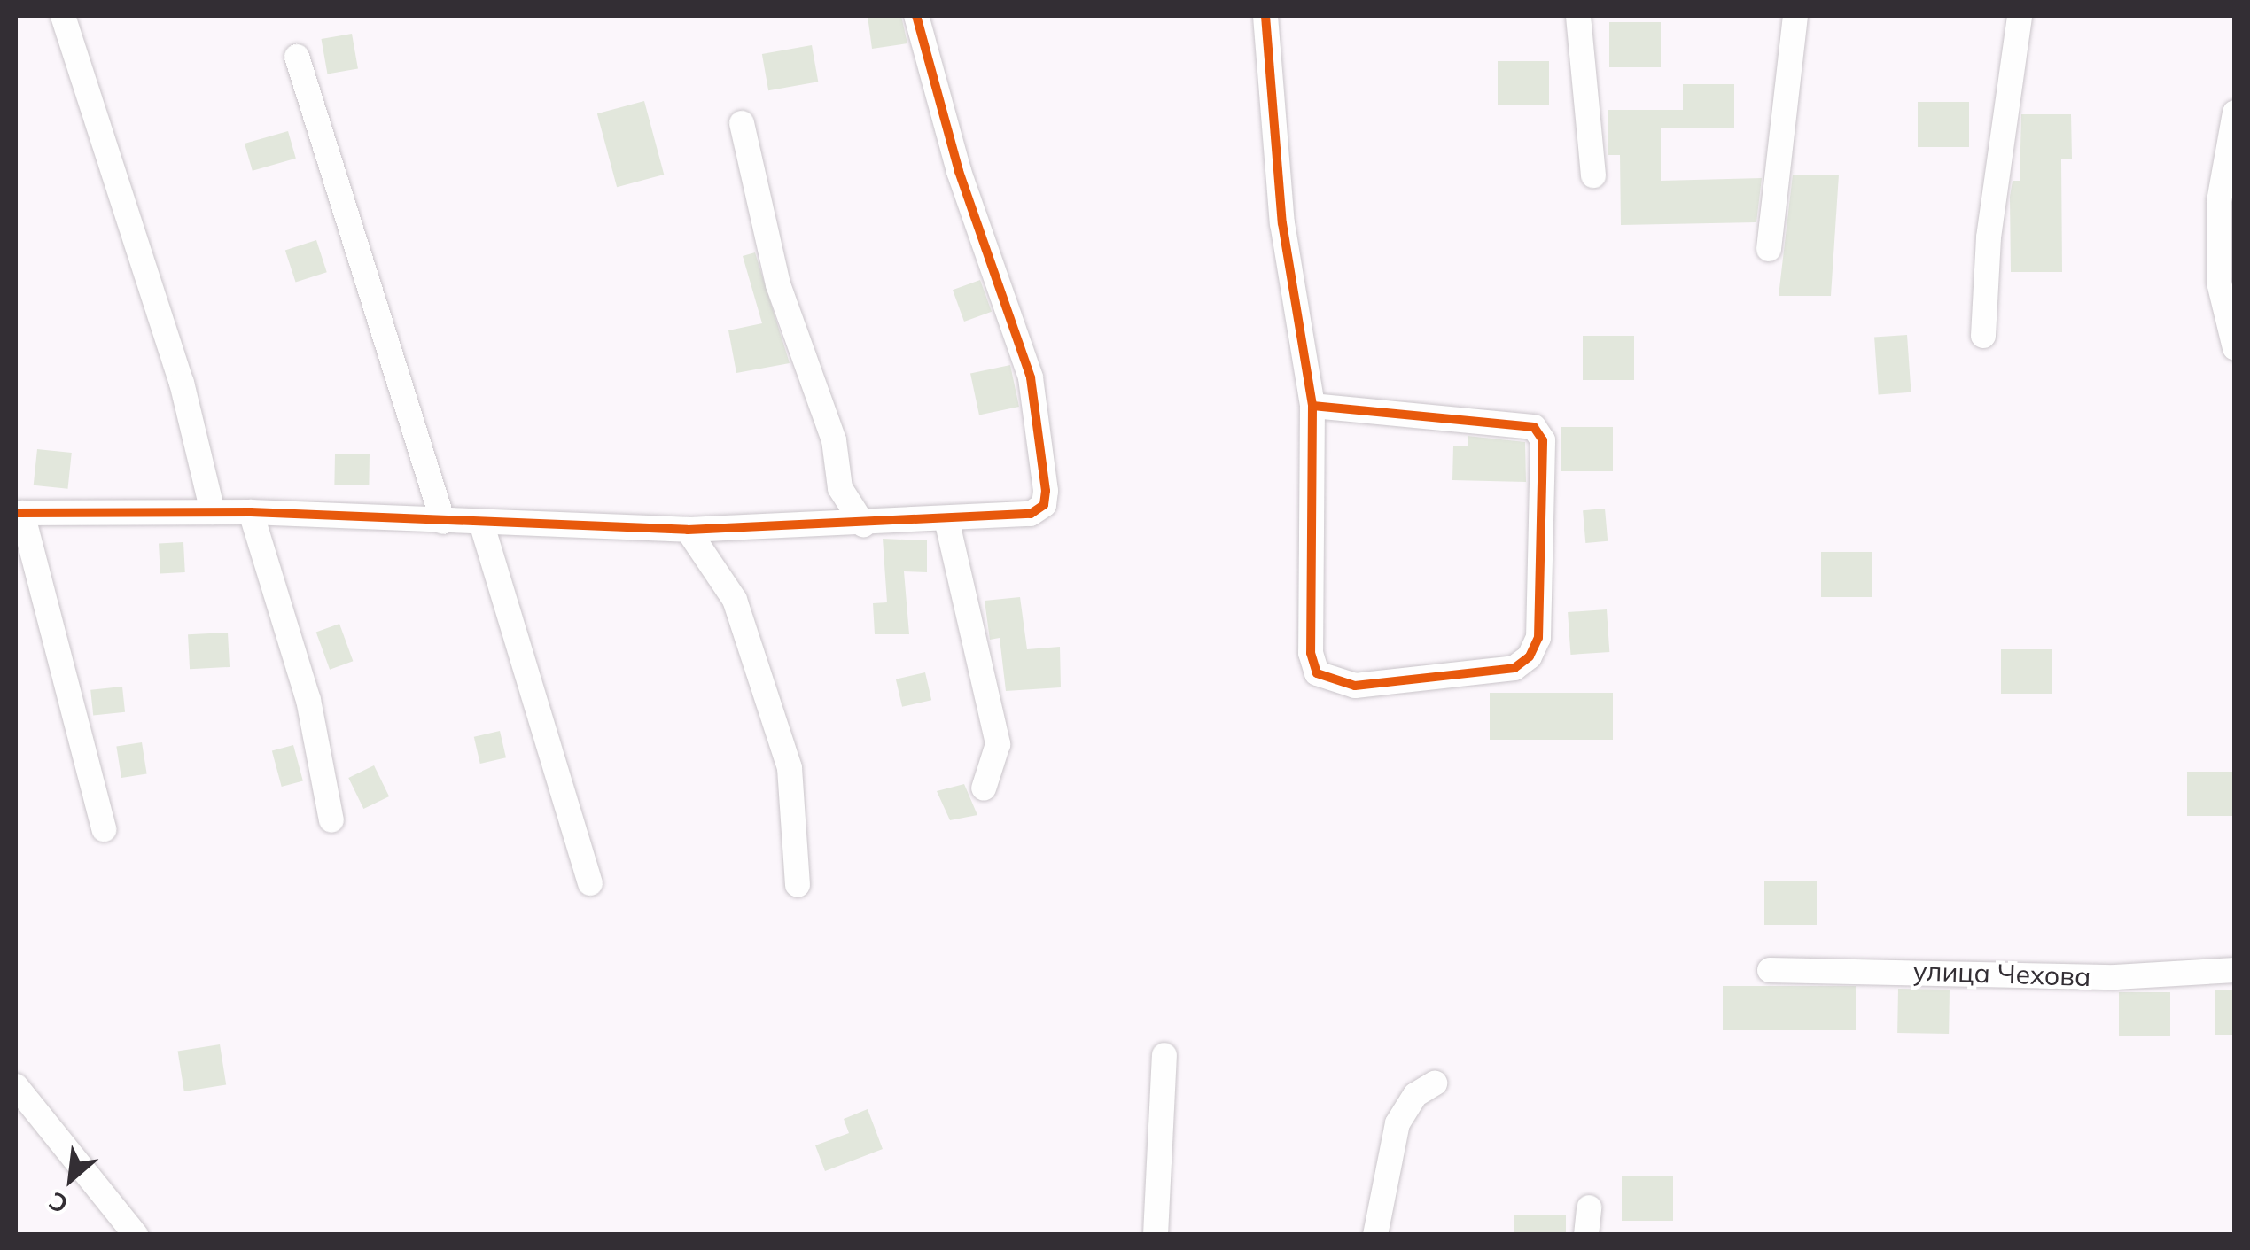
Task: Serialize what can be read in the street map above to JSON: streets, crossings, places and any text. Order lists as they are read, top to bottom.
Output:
{
  "streets": {
    "street": ["улица Чехова"]
  },
  "north": "bottom left"
}
